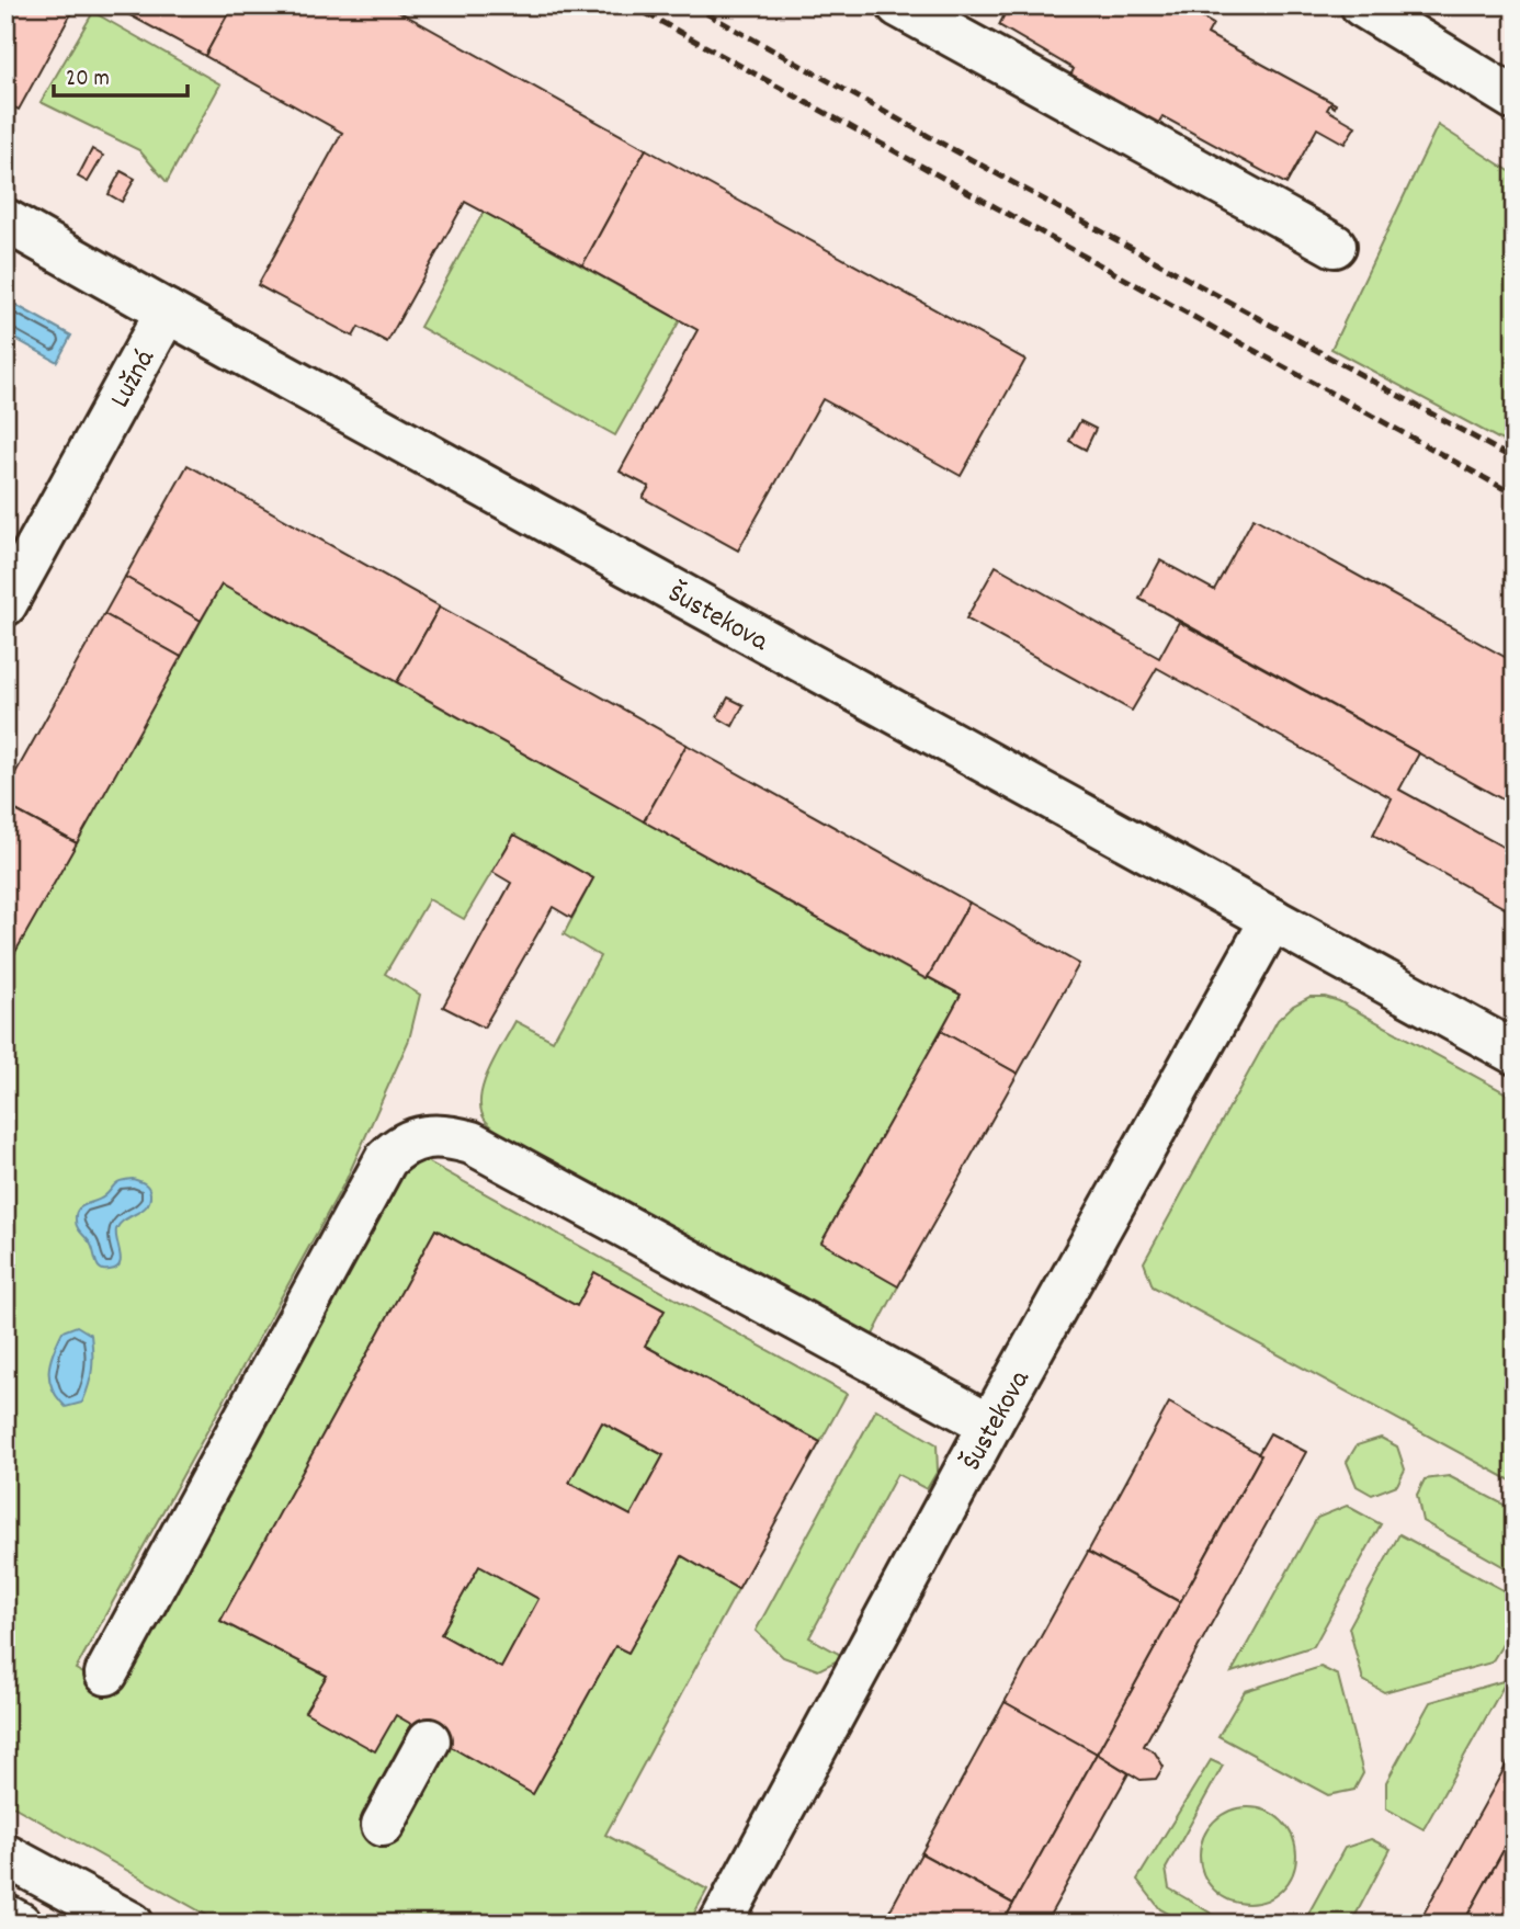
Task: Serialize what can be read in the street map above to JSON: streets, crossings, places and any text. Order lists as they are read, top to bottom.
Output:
{
  "streets": {
    "street": ["Lužná", "Šustekova"]
  },
  "crossings": [
    ["Lužná", "Šustekova"]
  ],
  "scale_bar": "20 m"
}
